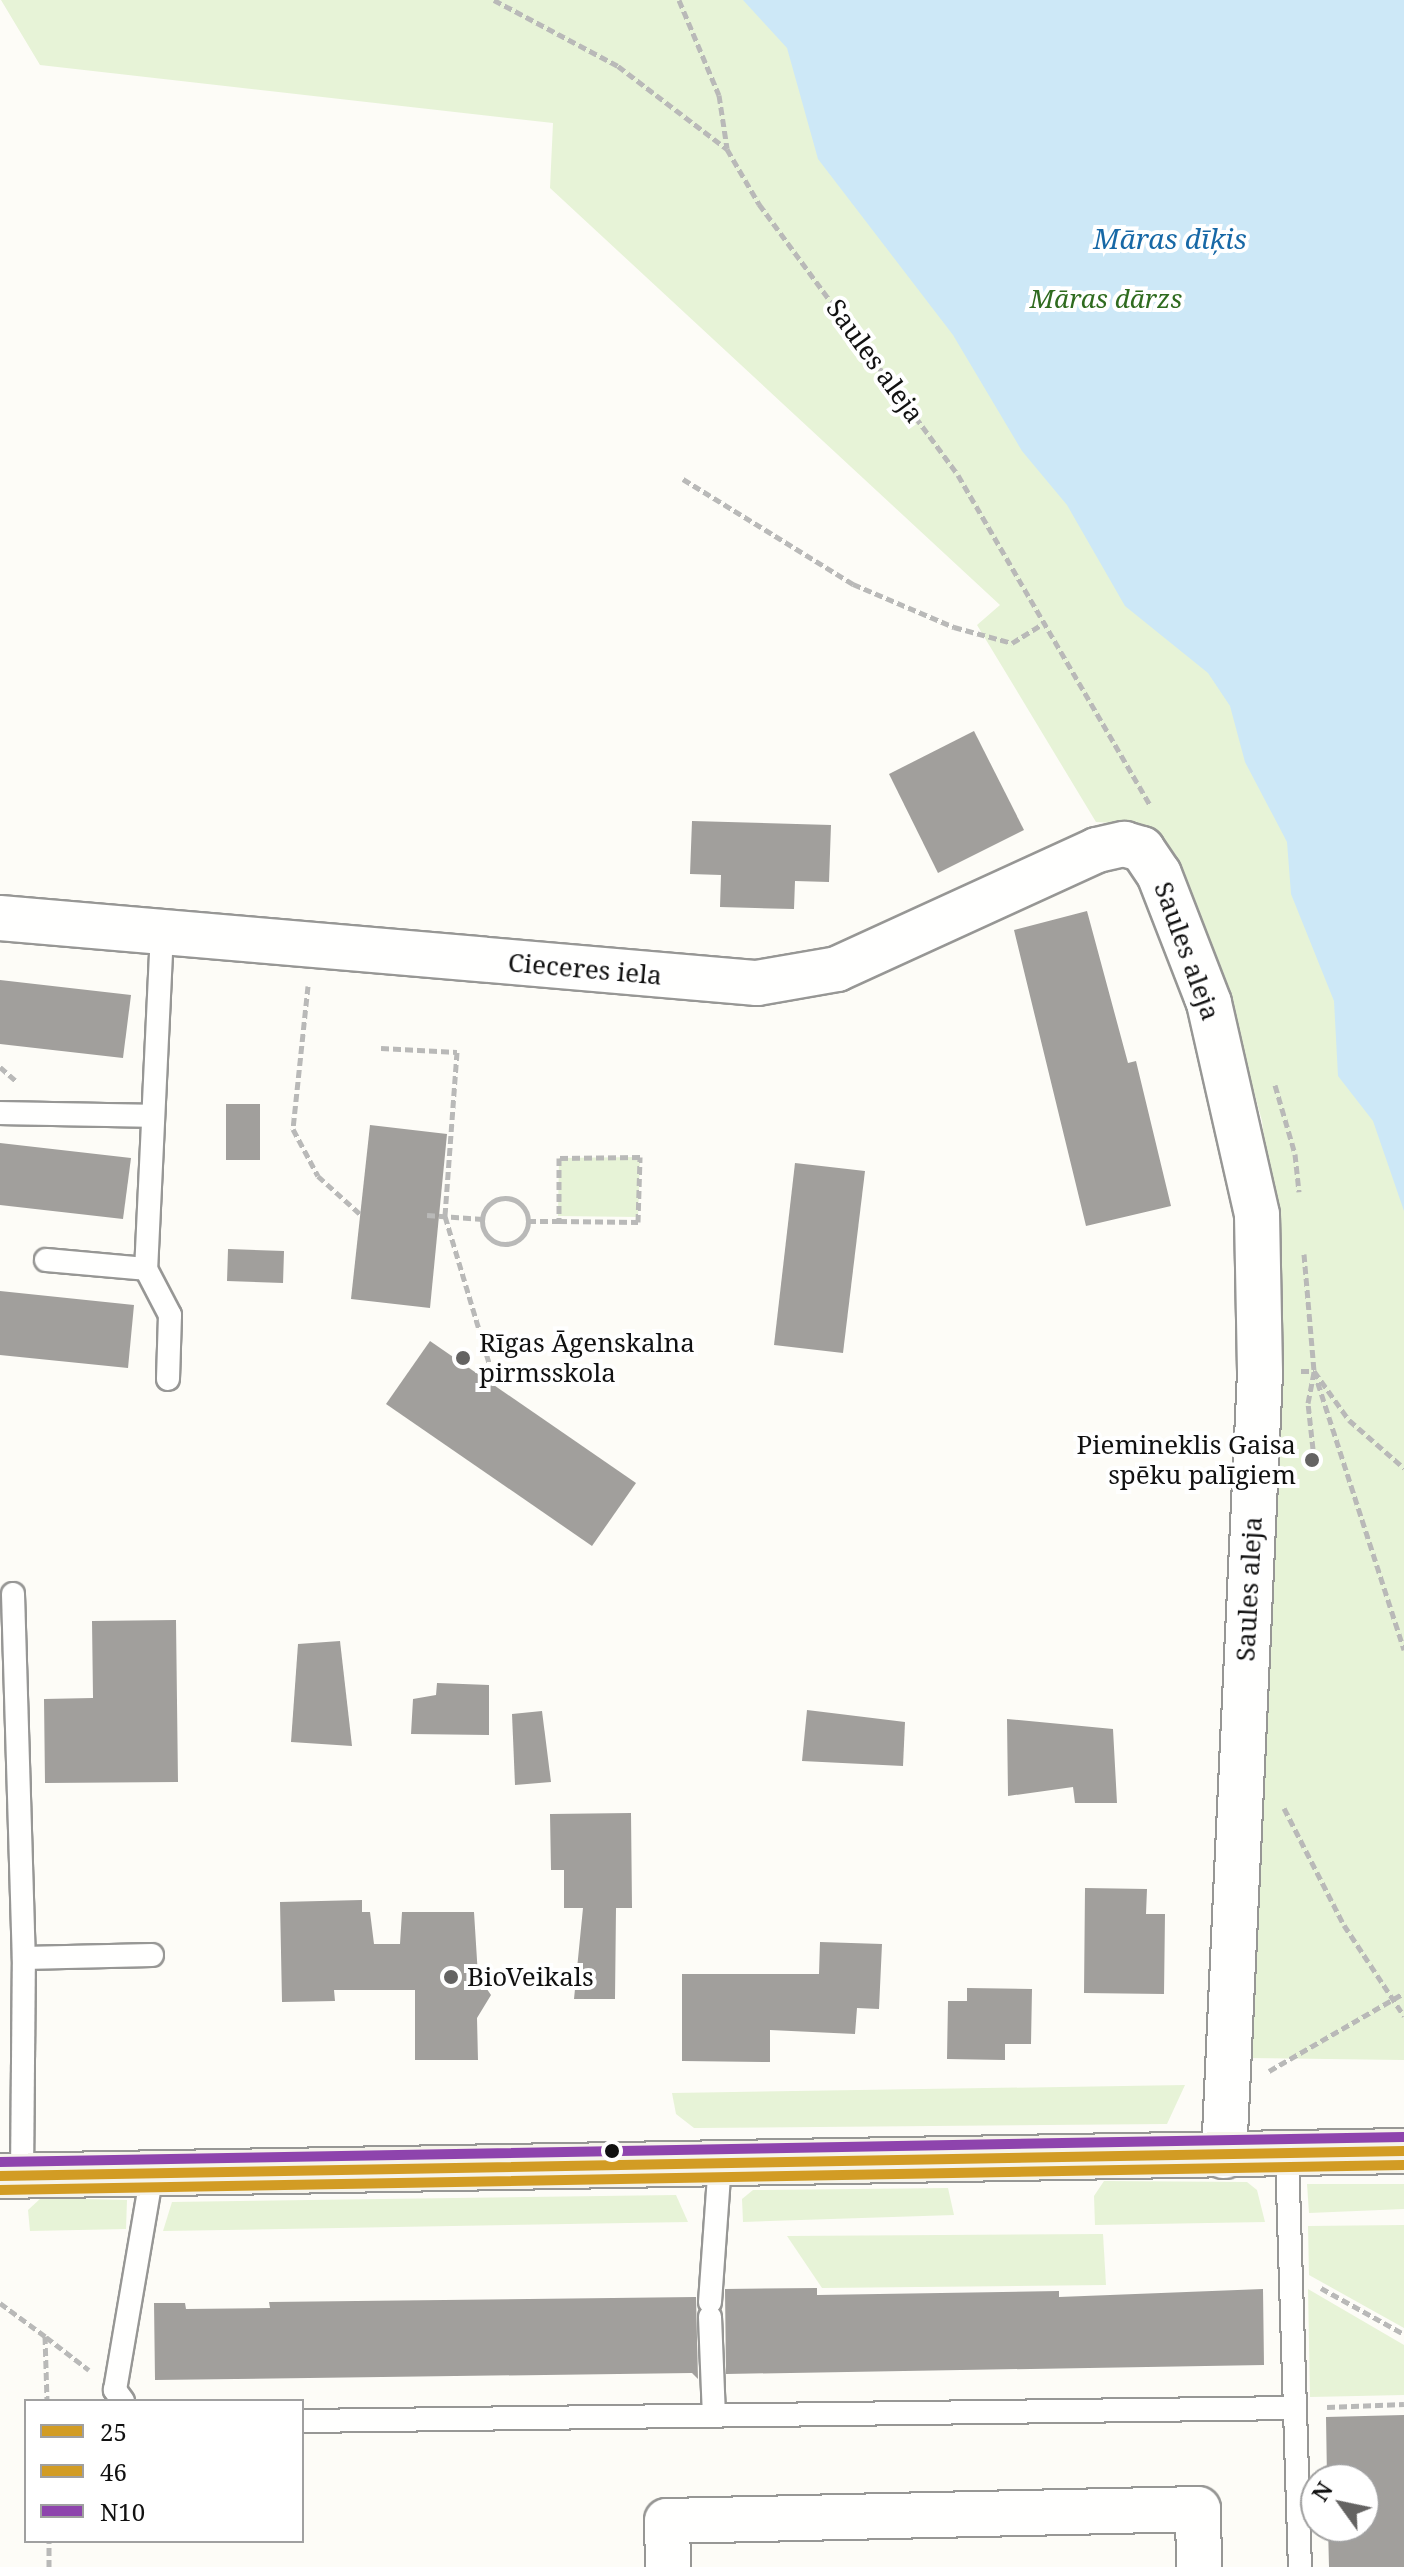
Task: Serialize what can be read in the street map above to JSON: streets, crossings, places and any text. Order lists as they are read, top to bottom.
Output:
{
  "streets": {
    "street": ["Saules aleja", "Cieceres iela"]
  },
  "crossings": [
    ["Saules aleja", "Cieceres iela"]
  ],
  "water": ["Māras dīķis"],
  "parks": ["Māras dārzs"],
  "places": ["Rīgas Āgenskalna pirmsskola", "Piemineklis Gaisa spēku palīgiem", "BioVeikals"],
  "lines": ["transit line N10", "transit line 25", "transit line 46"],
  "legend": ["25", "46", "N10"],
  "north": "top left"
}
